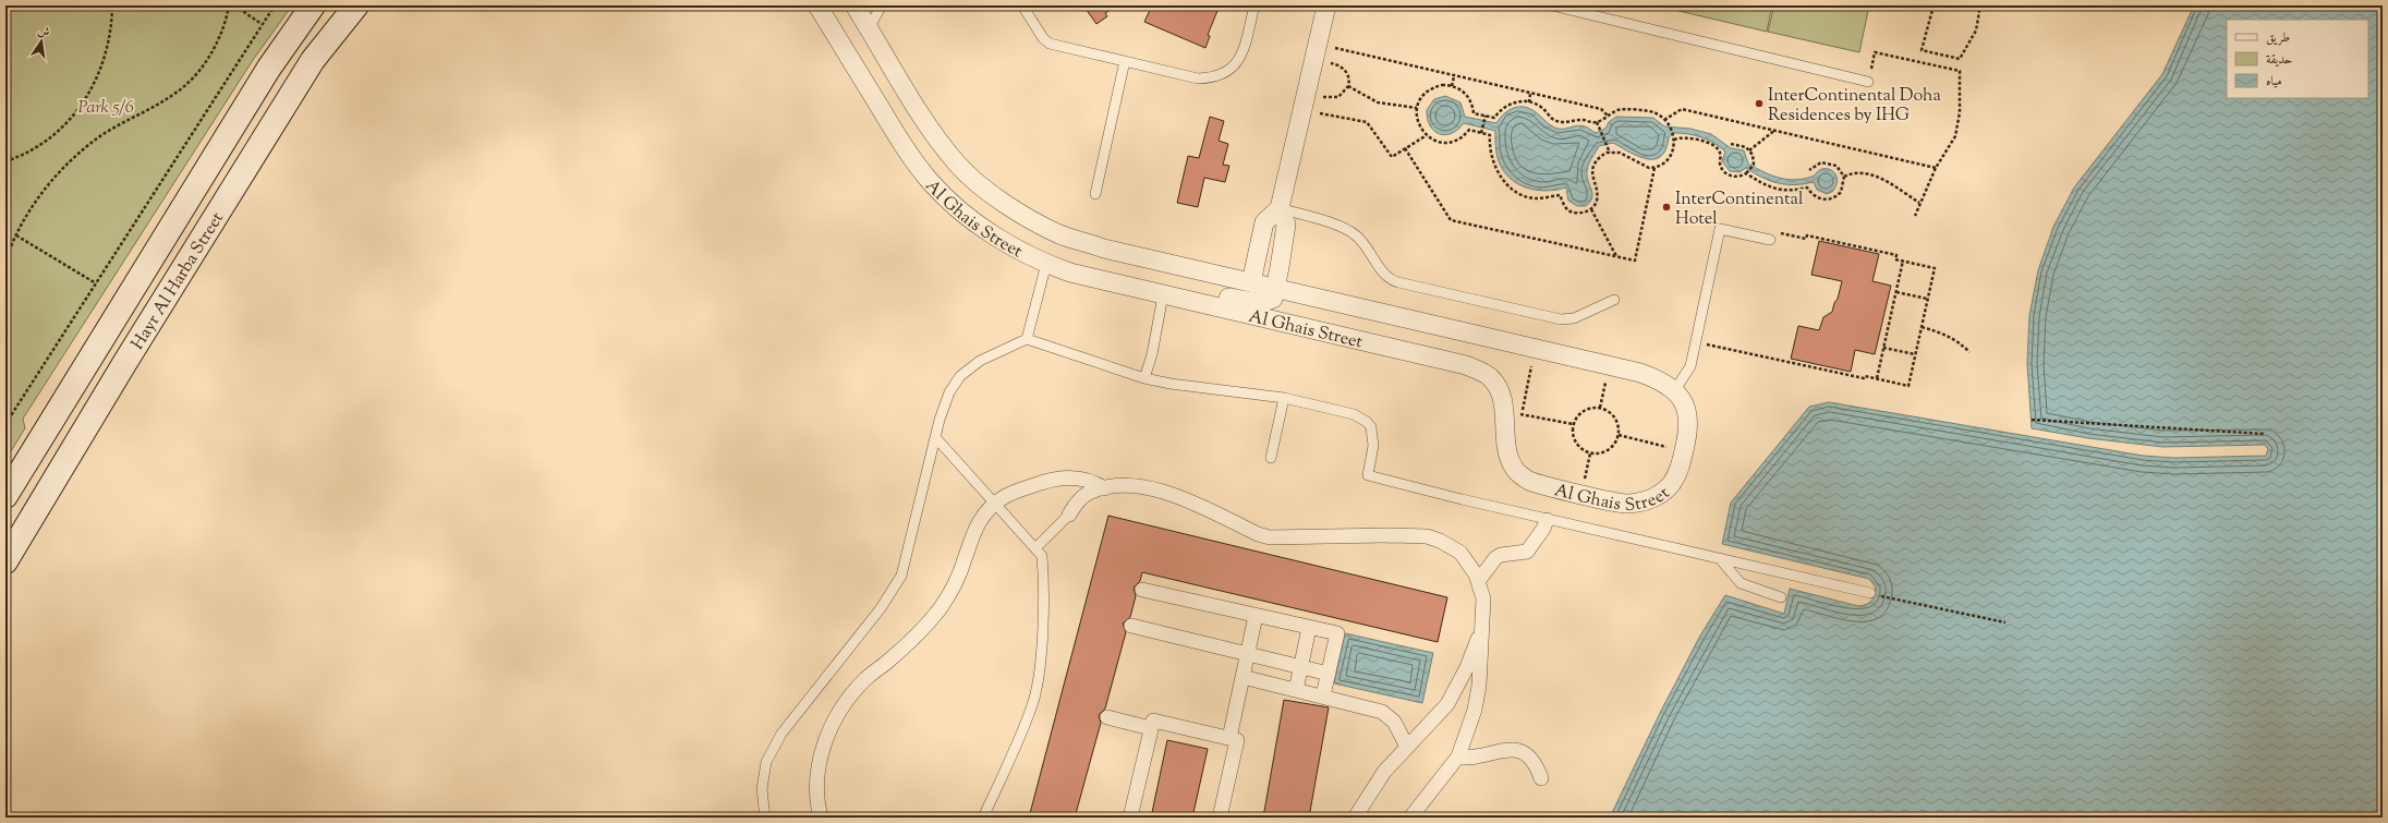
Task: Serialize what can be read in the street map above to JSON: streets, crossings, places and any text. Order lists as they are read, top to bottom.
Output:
{
  "streets": {
    "main road": ["Hayr Al Harba Street"],
    "street": ["Al Ghais Street"]
  },
  "parks": ["Park 5/6"],
  "places": ["InterContinental Doha Residences by IHG", "InterContinental Hotel"],
  "legend": ["طريق", "حديقة", "مياه"],
  "north": "top"
}
